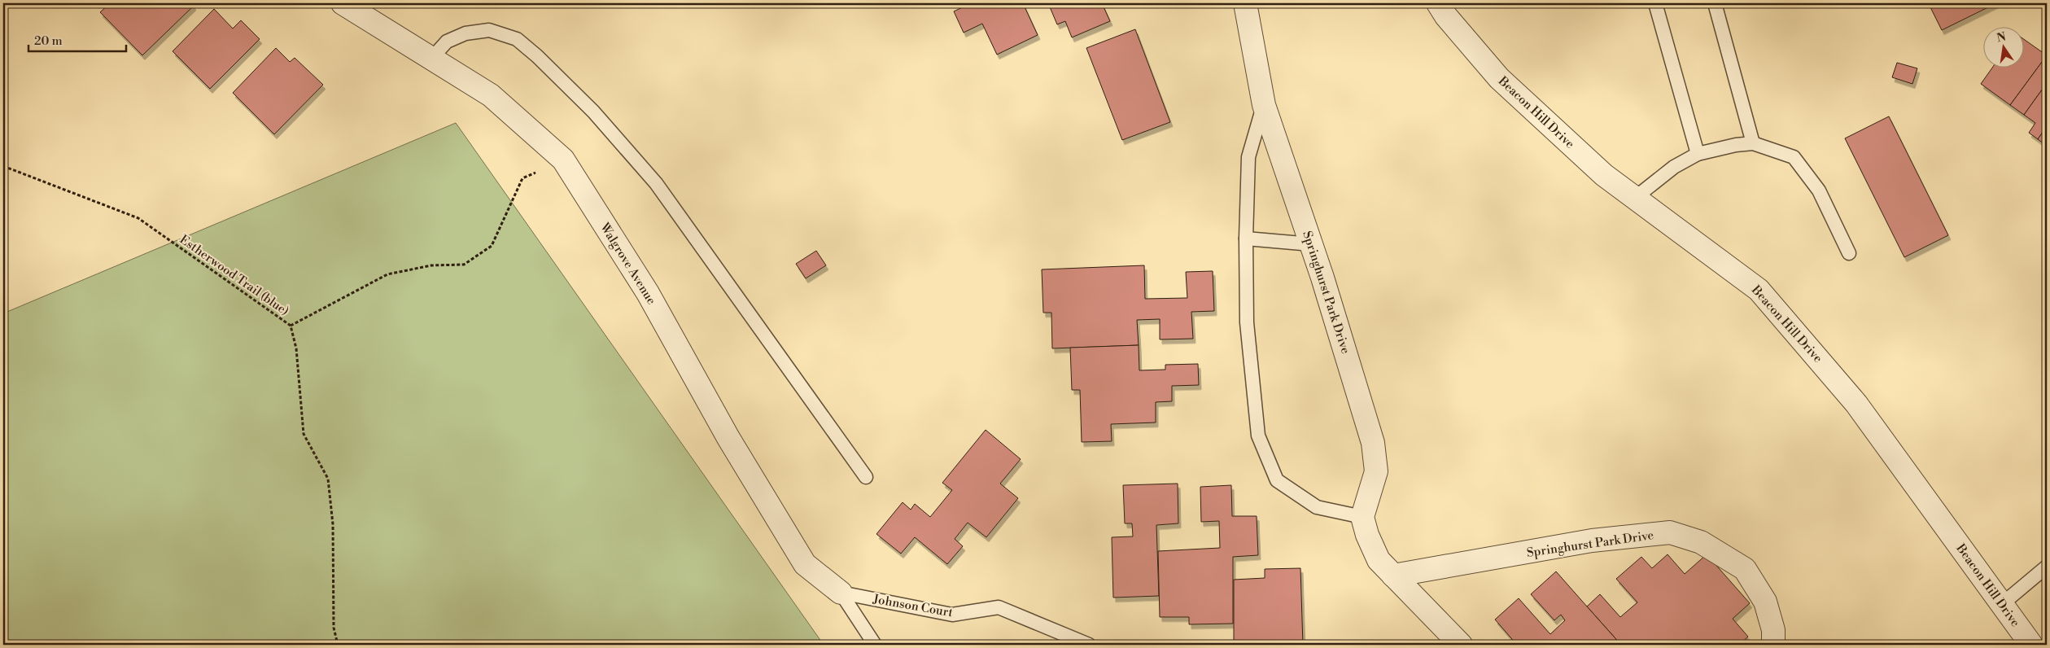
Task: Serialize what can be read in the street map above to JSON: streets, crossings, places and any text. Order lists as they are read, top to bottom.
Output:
{
  "streets": {
    "street": ["Beacon Hill Drive", "Walgrove Avenue", "Springhurst Park Drive"],
    "lane": ["Johnson Court"],
    "path": ["Estherwood Trail (blue)"]
  },
  "crossings": [
    ["Walgrove Avenue", "Johnson Court"]
  ],
  "scale_bar": "20 m",
  "north": "top"
}
